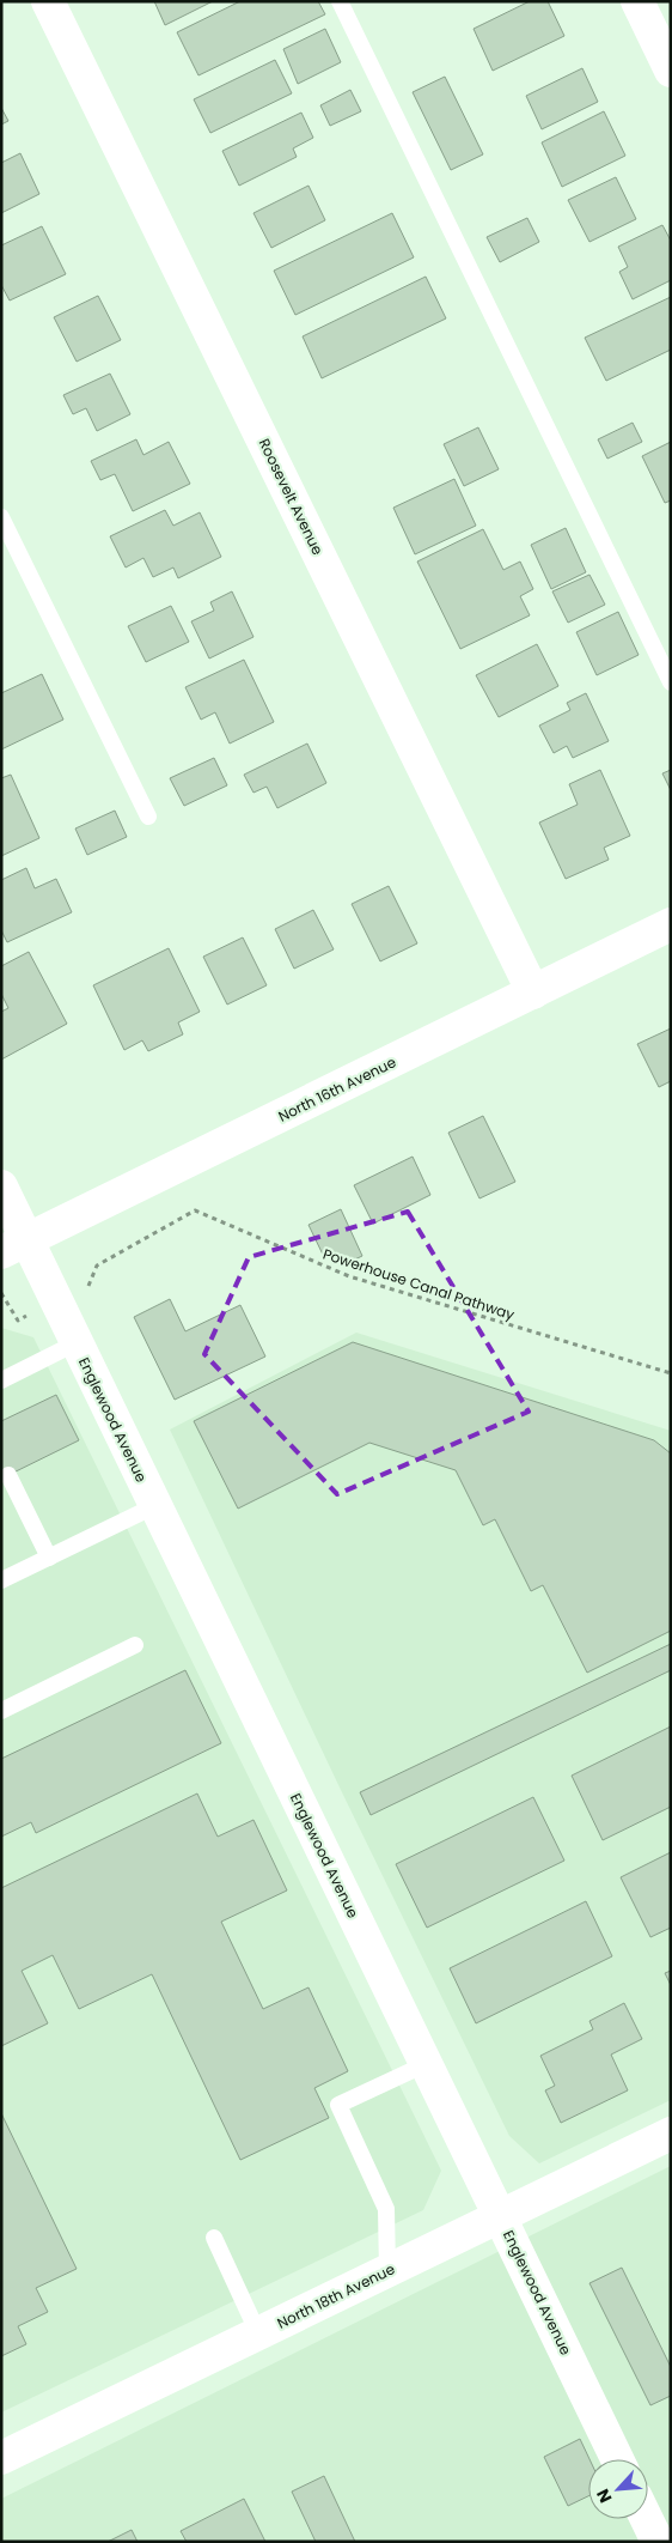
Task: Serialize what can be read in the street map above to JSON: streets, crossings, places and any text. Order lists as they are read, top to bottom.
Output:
{
  "streets": {
    "street": [
      "Roosevelt Avenue",
      "North 16th Avenue",
      "Englewood Avenue",
      "North 18th Avenue"
    ],
    "path": ["Powerhouse Canal Pathway"]
  },
  "crossings": [
    ["Roosevelt Avenue", "North 16th Avenue"],
    ["North 16th Avenue", "Englewood Avenue"],
    ["Englewood Avenue", "North 18th Avenue"]
  ],
  "north": "bottom left"
}
